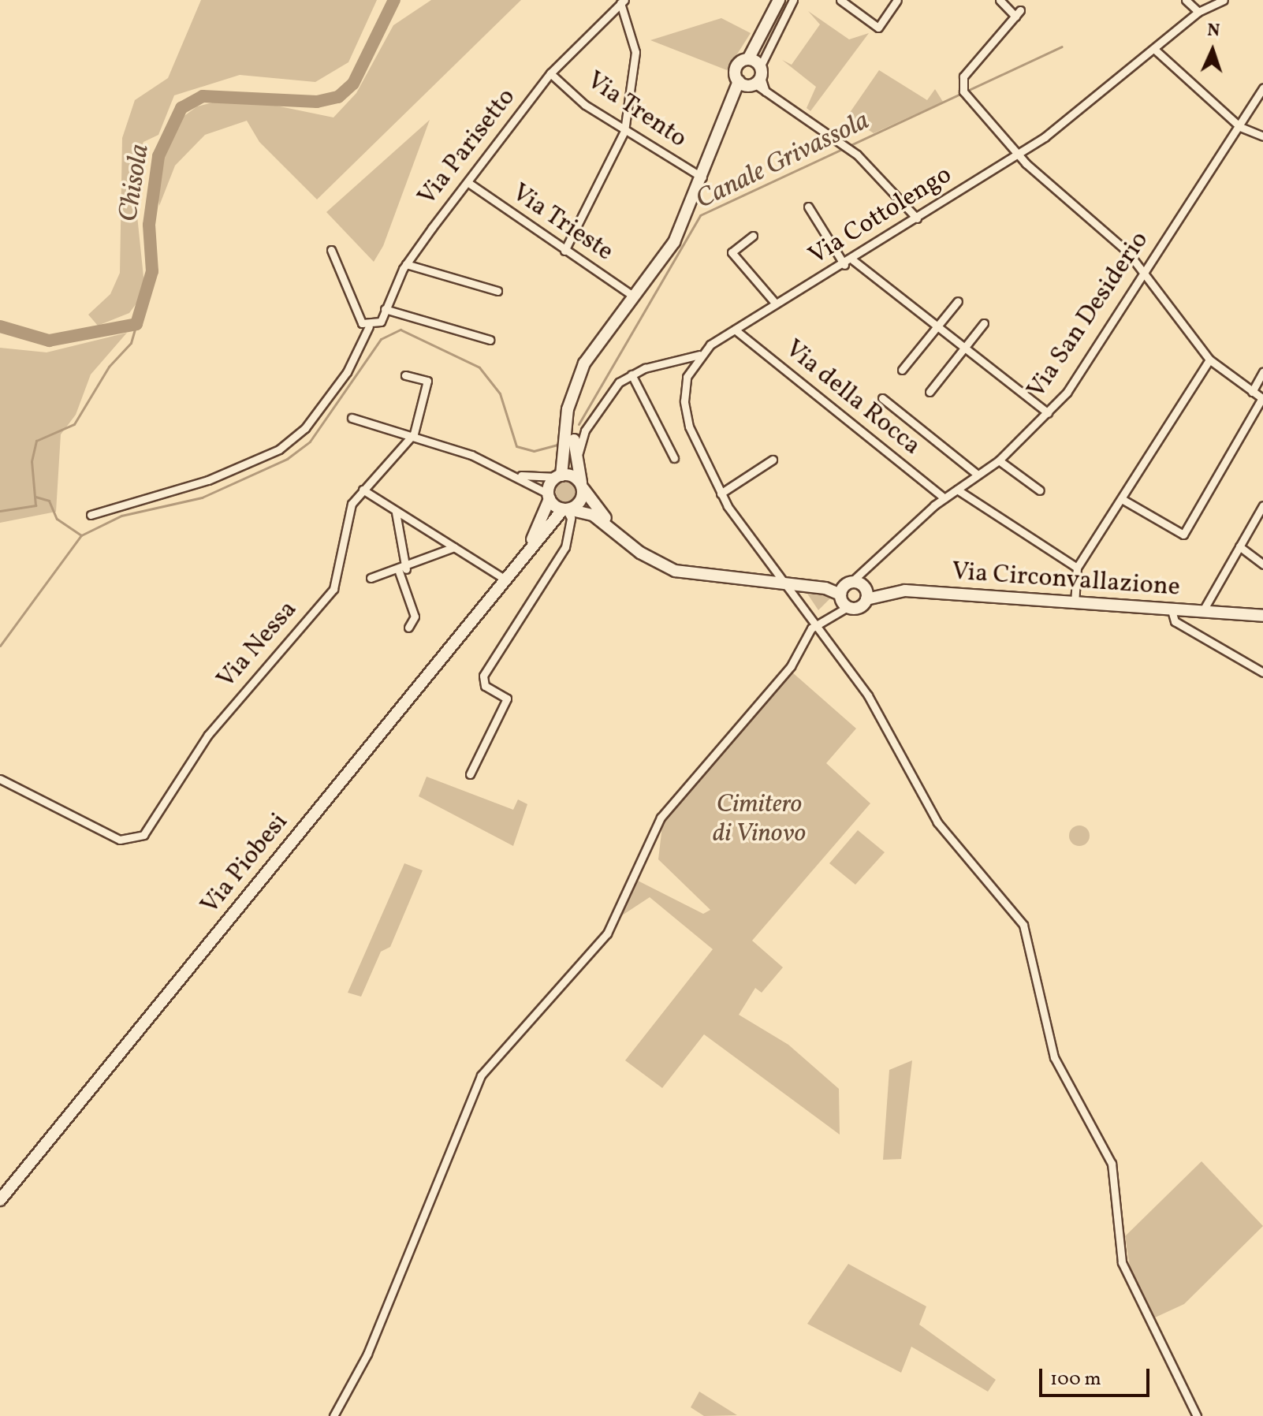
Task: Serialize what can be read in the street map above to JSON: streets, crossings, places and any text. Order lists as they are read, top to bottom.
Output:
{
  "streets": {
    "street": [
      "Via Trento",
      "Via Parisetto",
      "Via Cottolengo",
      "Via Trieste",
      "Via San Desiderio",
      "Via della Rocca",
      "Via Circonvallazione",
      "Via Nessa",
      "Via Piobesi"
    ]
  },
  "crossings": [
    ["Via Trento", "Via Parisetto"],
    ["Via Parisetto", "Via Trieste"],
    ["Via Cottolengo", "Via della Rocca"],
    ["Via San Desiderio", "Via della Rocca"],
    ["Via San Desiderio", "Via Circonvallazione"]
  ],
  "water": ["Canale Grivassola", "Chisola"],
  "parks": ["Cimitero di Vinovo"],
  "scale_bar": "100 m",
  "north": "top"
}
